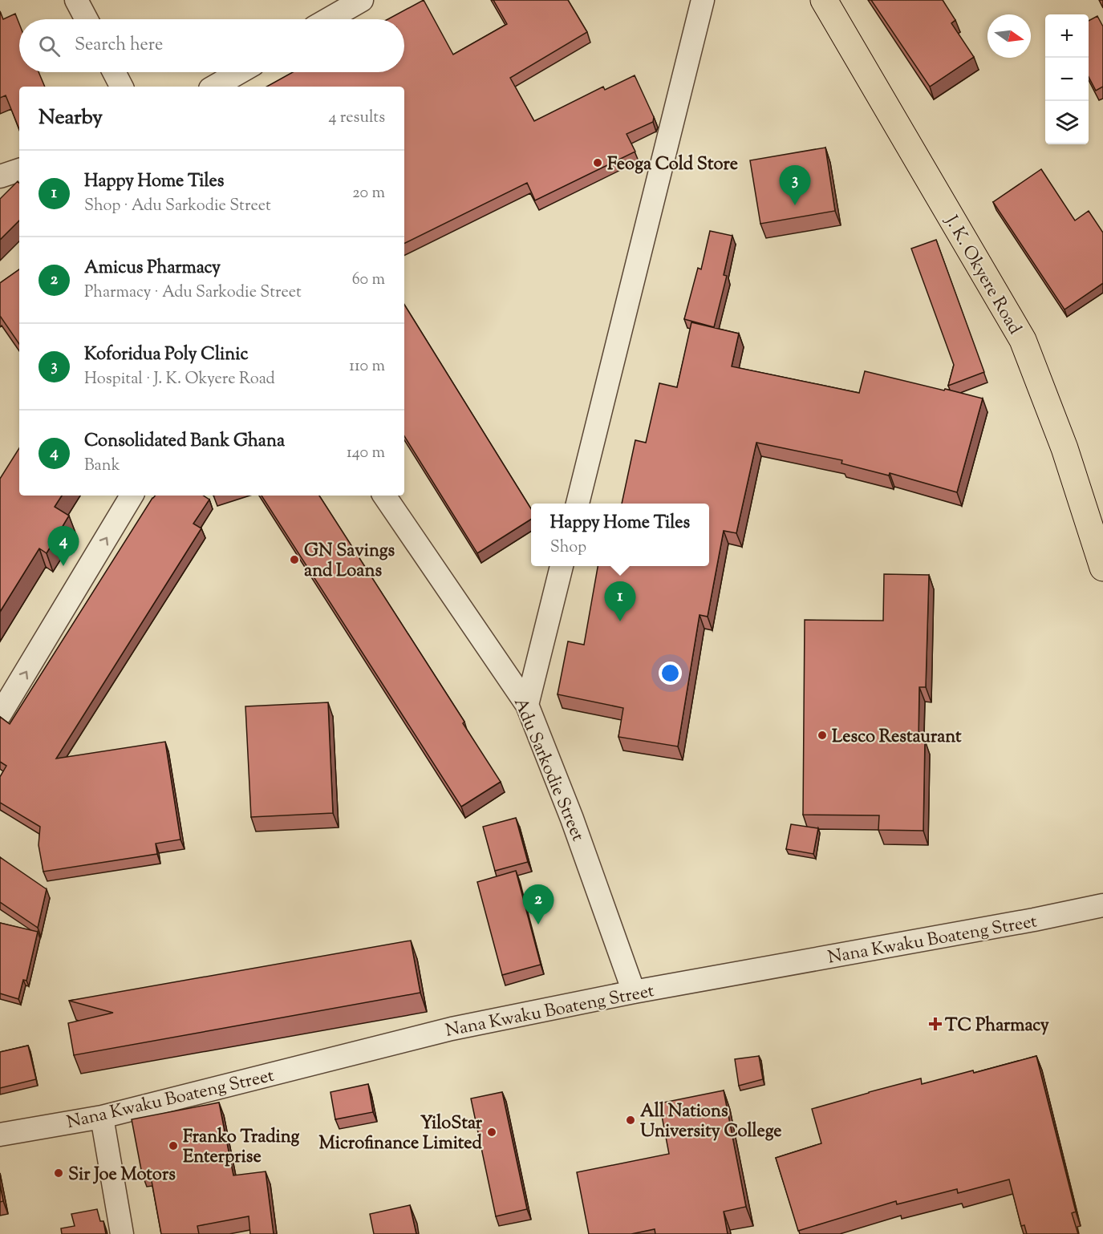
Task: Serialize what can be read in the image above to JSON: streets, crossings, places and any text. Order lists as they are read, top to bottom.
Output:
{
  "streets": {
    "main road": ["J. K. Okyere Road"],
    "street": ["Adu Sarkodie Street", "Nana Kwaku Boateng Street"]
  },
  "crossings": [
    ["Adu Sarkodie Street", "Nana Kwaku Boateng Street"]
  ],
  "places": {
    "other": [
      "Feoga Cold Store",
      "GN Savings and Loans",
      "Lesco Restaurant",
      "All Nations University College",
      "YiloStar Microfinance Limited",
      "Franko Trading Enterprise",
      "Sir Joe Motors"
    ],
    "health": ["TC Pharmacy"]
  },
  "north": "right",
  "page": {
    "map_buttons": ["+", "−"],
    "search": "Search here",
    "heading": ["Nearby", "4 results"],
    "list": [
      {
        "mark": "1",
        "name": "Happy Home Tiles",
        "note": "Shop · Adu Sarkodie Street",
        "value": "20 m"
      },
      {
        "mark": "2",
        "name": "Amicus Pharmacy",
        "note": "Pharmacy · Adu Sarkodie Street",
        "value": "60 m"
      },
      {
        "mark": "3",
        "name": "Koforidua Poly Clinic",
        "note": "Hospital · J. K. Okyere Road",
        "value": "110 m"
      },
      {
        "mark": "4",
        "name": "Consolidated Bank Ghana",
        "note": "Bank",
        "value": "140 m"
      }
    ],
    "pins": [
      "3",
      "4",
      "1",
      "2"
    ],
    "popup": ["Happy Home Tiles", "Shop"]
  }
}
